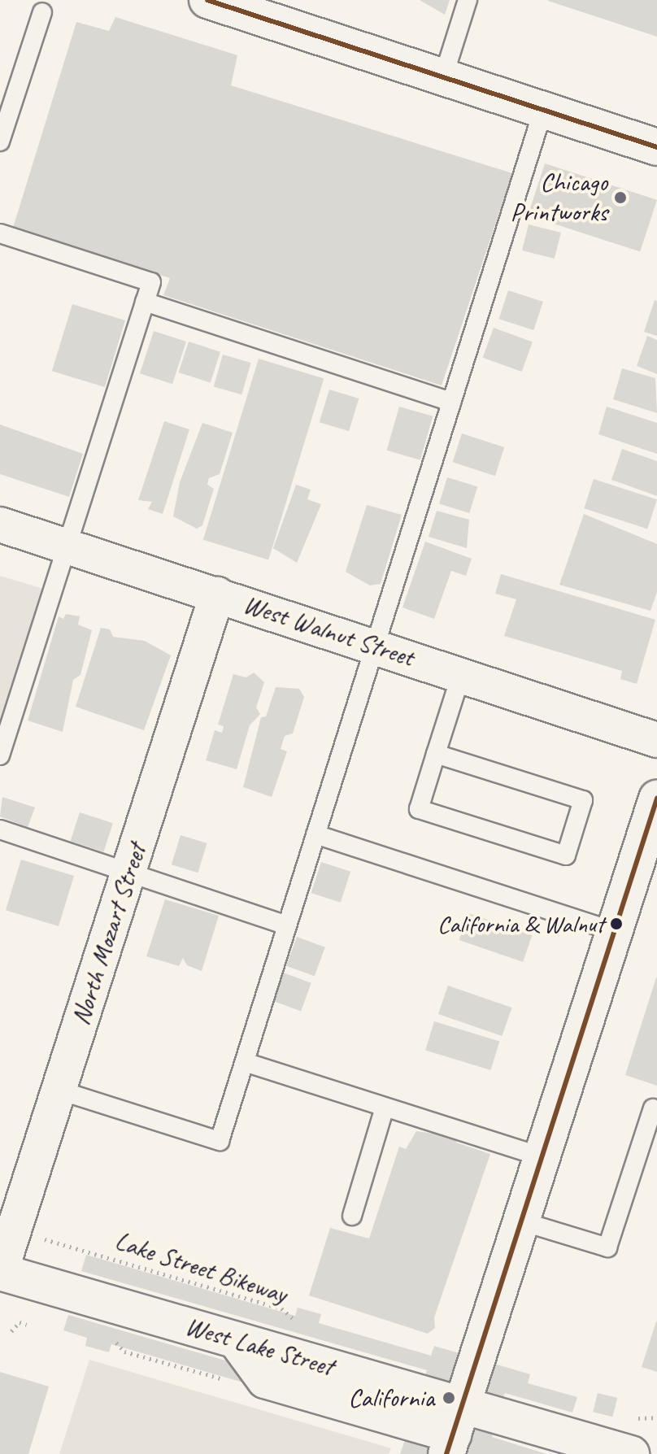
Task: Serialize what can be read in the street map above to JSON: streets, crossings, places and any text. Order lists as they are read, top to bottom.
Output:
{
  "streets": {
    "street": ["West Walnut Street", "North Mozart Street", "West Lake Street"],
    "path": ["Lake Street Bikeway"]
  },
  "crossings": [
    ["West Walnut Street", "North Mozart Street"],
    ["North Mozart Street", "Lake Street Bikeway"],
    ["North Mozart Street", "West Lake Street"]
  ],
  "places": ["Chicago Printworks", "California & Walnut", "California"]
}
